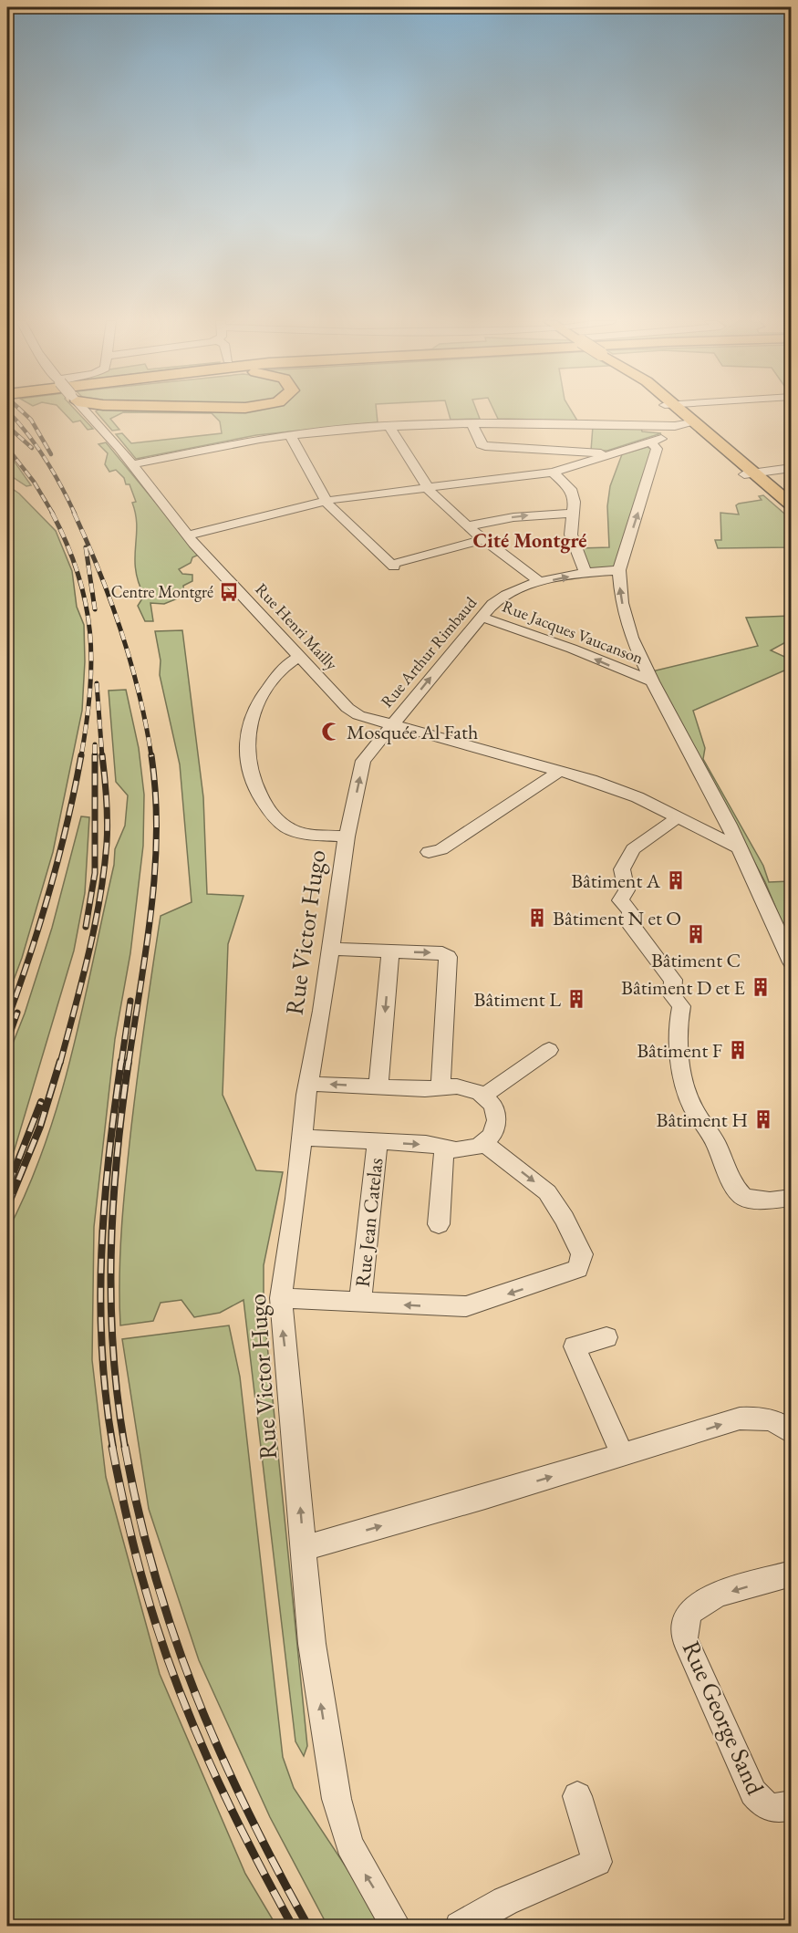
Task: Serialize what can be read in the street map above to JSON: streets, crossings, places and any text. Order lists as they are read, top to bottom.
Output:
{
  "streets": {
    "street": [
      "Rue Henri Mailly",
      "Rue Jacques Vaucanson",
      "Rue Arthur Rimbaud",
      "Rue Victor Hugo",
      "Rue Jean Catelas",
      "Rue George Sand"
    ]
  },
  "crossings": [
    ["Rue Henri Mailly", "Rue Arthur Rimbaud"],
    ["Rue Henri Mailly", "Rue Victor Hugo"],
    ["Rue Jacques Vaucanson", "Rue Arthur Rimbaud"],
    ["Rue Arthur Rimbaud", "Rue Victor Hugo"]
  ],
  "one_way": ["Rue Jacques Vaucanson", "Rue Victor Hugo"],
  "districts": ["Cité Montgré"],
  "places": {
    "bus stop": ["Centre Montgré"],
    "mosque": ["Mosquée Al Fath"],
    "building": [
      "Bâtiment A",
      "Bâtiment N et O",
      "Bâtiment C",
      "Bâtiment D et E",
      "Bâtiment L",
      "Bâtiment F",
      "Bâtiment H"
    ]
  }
}
